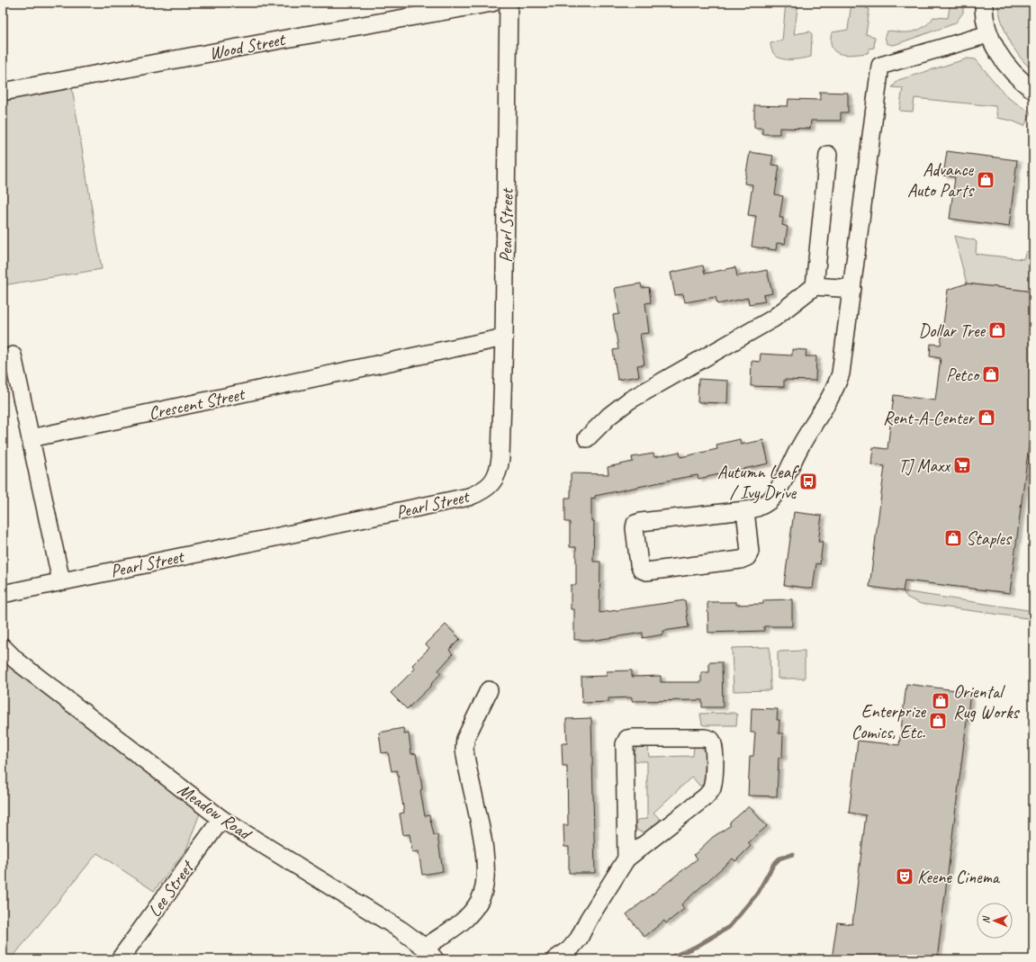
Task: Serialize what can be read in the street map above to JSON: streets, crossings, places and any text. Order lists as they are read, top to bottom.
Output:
{
  "streets": {
    "street": [
      "Wood Street",
      "Pearl Street",
      "Crescent Street",
      "Meadow Road",
      "Lee Street"
    ]
  },
  "crossings": [
    ["Pearl Street", "Crescent Street"],
    ["Meadow Road", "Lee Street"]
  ],
  "places": {
    "shop": [
      "Advance Auto Parts",
      "Dollar Tree",
      "Petco",
      "Rent-A-Center",
      "Staples",
      "Oriental Rug Works",
      "Enterprize Comics, Etc."
    ],
    "supermarket": ["TJ Maxx"],
    "bus stop": ["Autumn Leaf / Ivy Drive"],
    "theatre": ["Keene Cinema"]
  },
  "north": "left"
}
